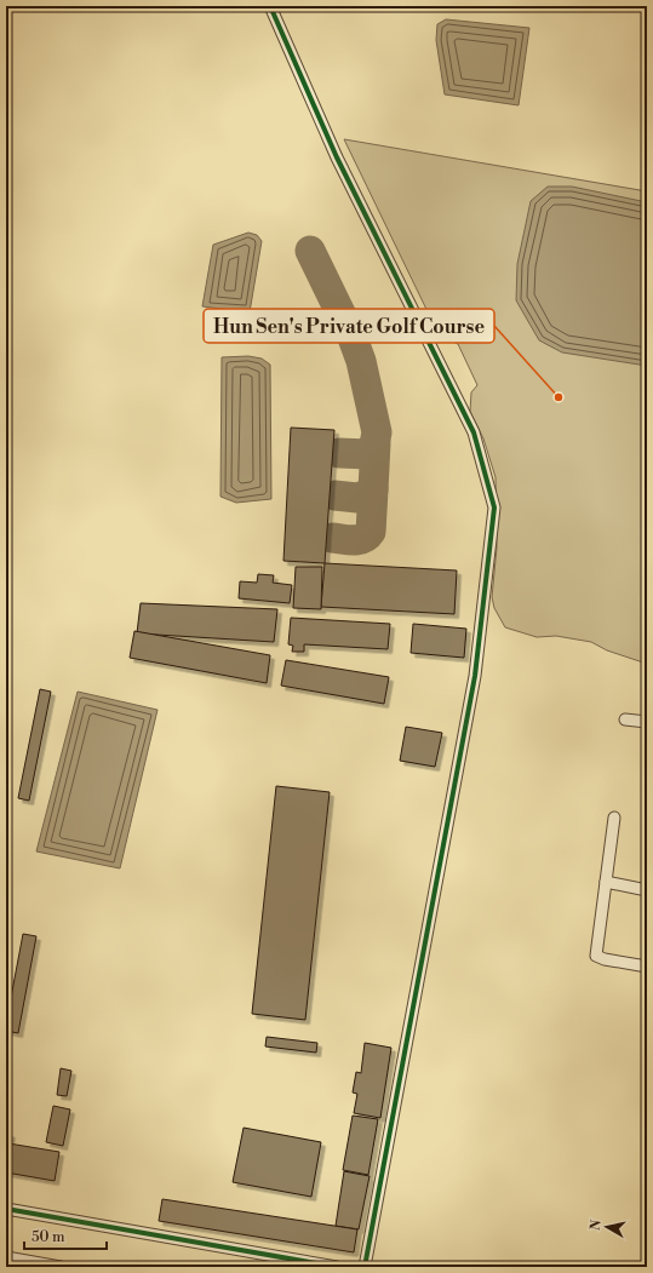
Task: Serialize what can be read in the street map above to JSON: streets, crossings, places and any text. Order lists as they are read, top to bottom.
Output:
{
  "places": ["Hun Sen's Private Golf Course"],
  "scale_bar": "50 m",
  "north": "left"
}
